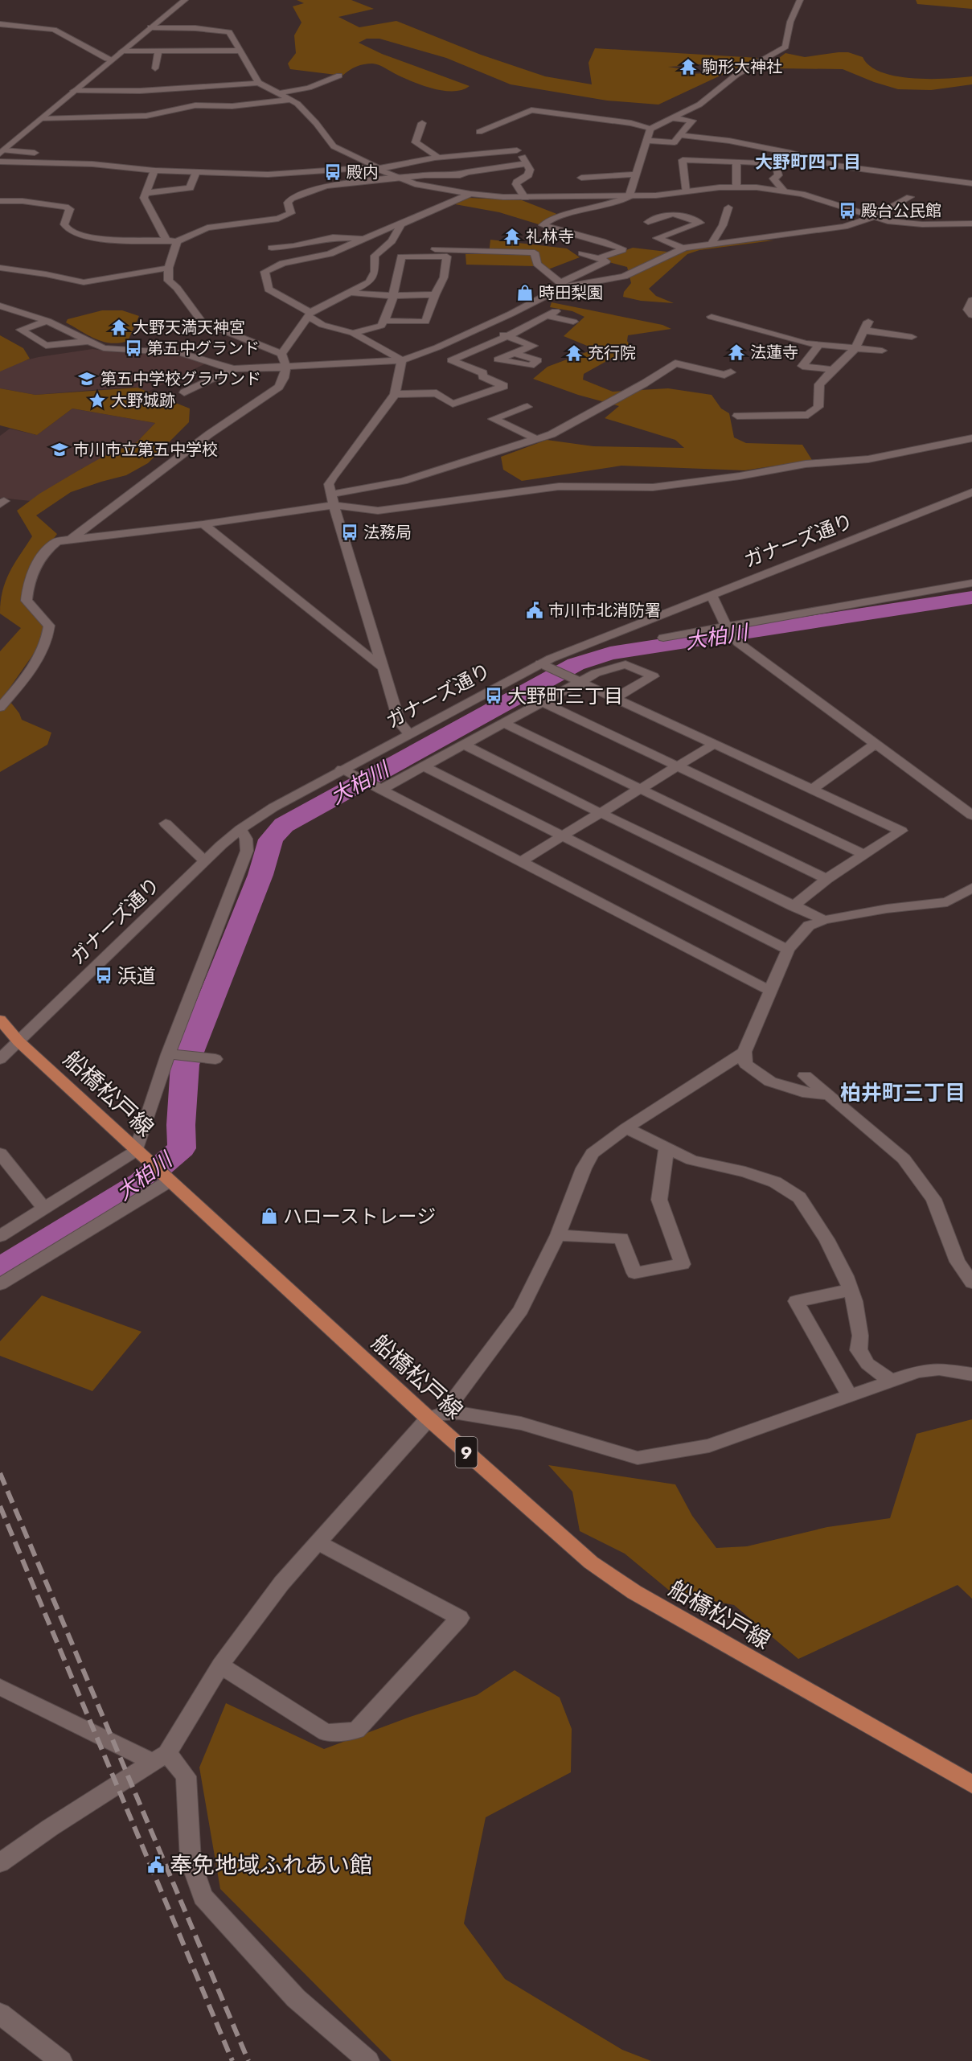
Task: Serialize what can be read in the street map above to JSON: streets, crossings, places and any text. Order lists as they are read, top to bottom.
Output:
{
  "streets": {
    "main road": ["船橋松戸線", "9"],
    "street": ["ガナーズ通り"]
  },
  "crossings": [
    ["ガナーズ通り", "船橋松戸線"]
  ],
  "districts": ["大野町四丁目", "柏井町三丁目"],
  "water": ["大柏川"],
  "places": {
    "temple": [
      "駒形大神社",
      "礼林寺",
      "大野天満天神宮",
      "法蓮寺",
      "充行院"
    ],
    "bus stop": [
      "殿内",
      "殿台公民館",
      "第五中グランド",
      "法務局",
      "大野町三丁目",
      "浜道"
    ],
    "shop": ["時田梨園", "ハローストレージ"],
    "school or university": ["第五中学校グラウンド", "市川市立第五中学校"],
    "place": ["大野城跡"],
    "public building": ["市川市北消防署", "奉免地域ふれあい館"]
  }
}
